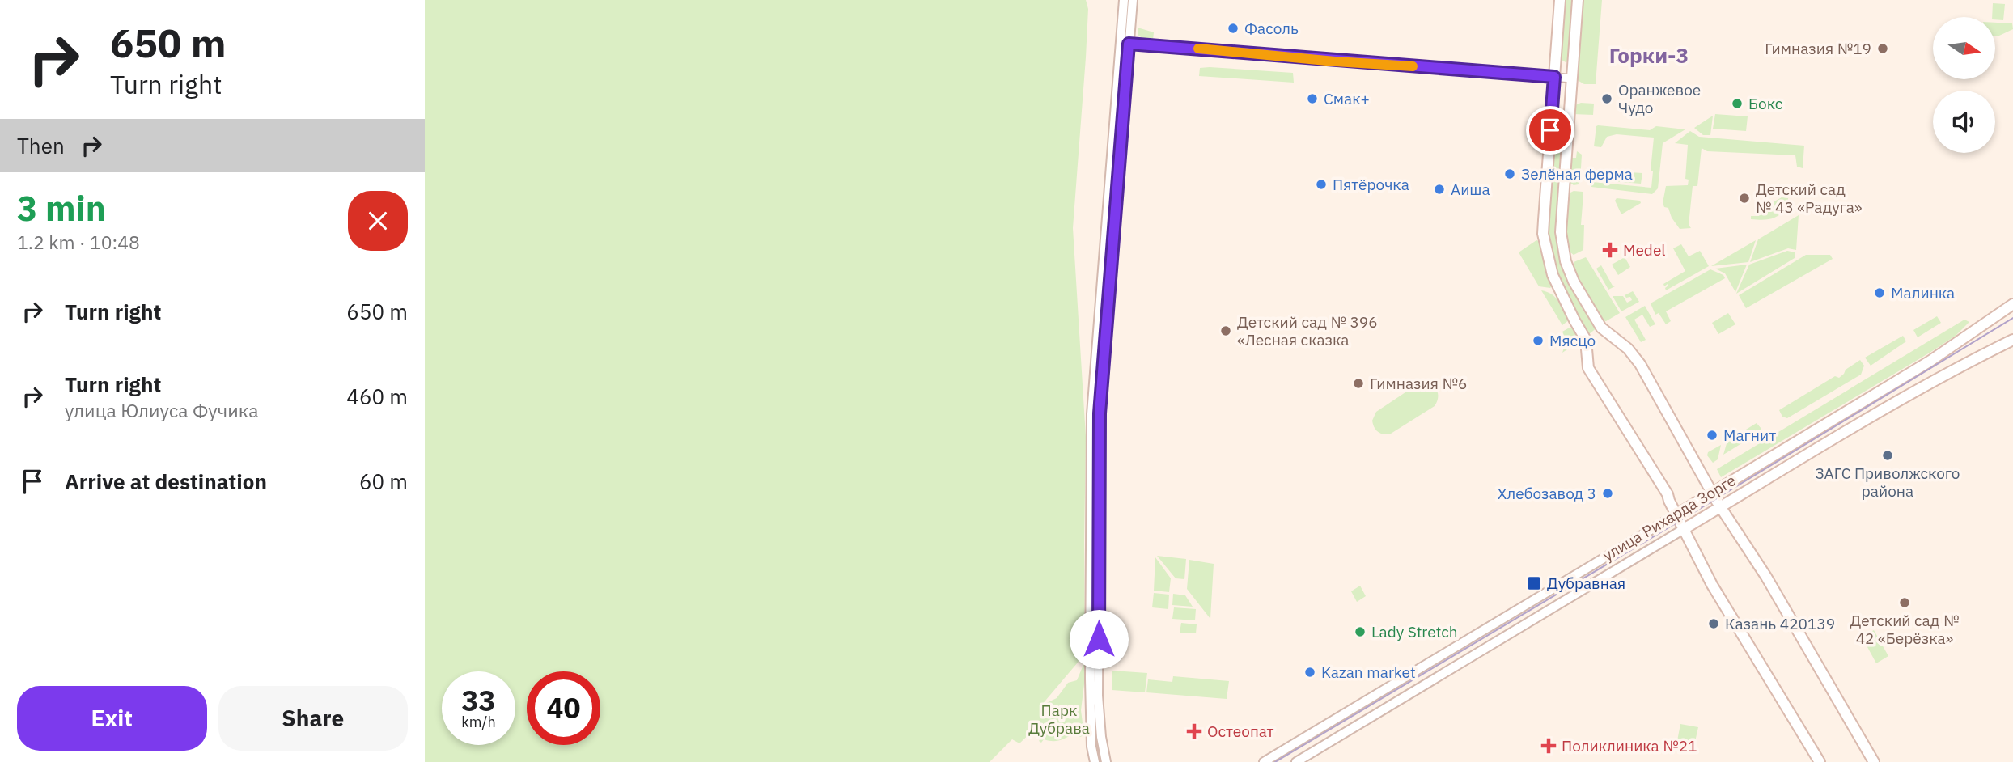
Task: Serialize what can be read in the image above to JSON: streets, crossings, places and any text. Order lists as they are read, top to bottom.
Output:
{
  "streets": {
    "main road": ["улица Рихарда Зорге"]
  },
  "districts": ["Горки-3"],
  "parks": ["Парк Дубрава"],
  "places": {
    "other": [
      "Фасоль",
      "Гимназия №19",
      "Смак+",
      "Оранжевое Чудо",
      "Бокс",
      "Зелёная ферма",
      "Пятёрочка",
      "Аиша",
      "Детский сад № 43 «Радуга»",
      "Малинка",
      "Детский сад № 396 «Лесная сказка",
      "Мясцо",
      "Гимназия №6",
      "Магнит",
      "ЗАГС Приволжского района",
      "Хлебозавод 3",
      "Детский сад № 42 «Берёзка»",
      "Казань 420139",
      "Lady Stretch",
      "Kazan market"
    ],
    "health": ["Medel", "Остеопат", "Поликлиника №21"],
    "transit": ["Дубравная"]
  },
  "north": "right",
  "page": {
    "turn": ["650 m", "Turn right"],
    "then": "Then",
    "heading": ["3 min", "1.2 km · 10:48"],
    "list": [
      {
        "name": "Turn right",
        "value": "650 m"
      },
      {
        "name": "Turn right",
        "note": "улица Юлиуса Фучика",
        "value": "460 m"
      },
      {
        "name": "Arrive at destination",
        "value": "60 m"
      }
    ],
    "speed": "33 km/h",
    "limit": "40",
    "buttons": ["Exit", "Share"]
  }
}
